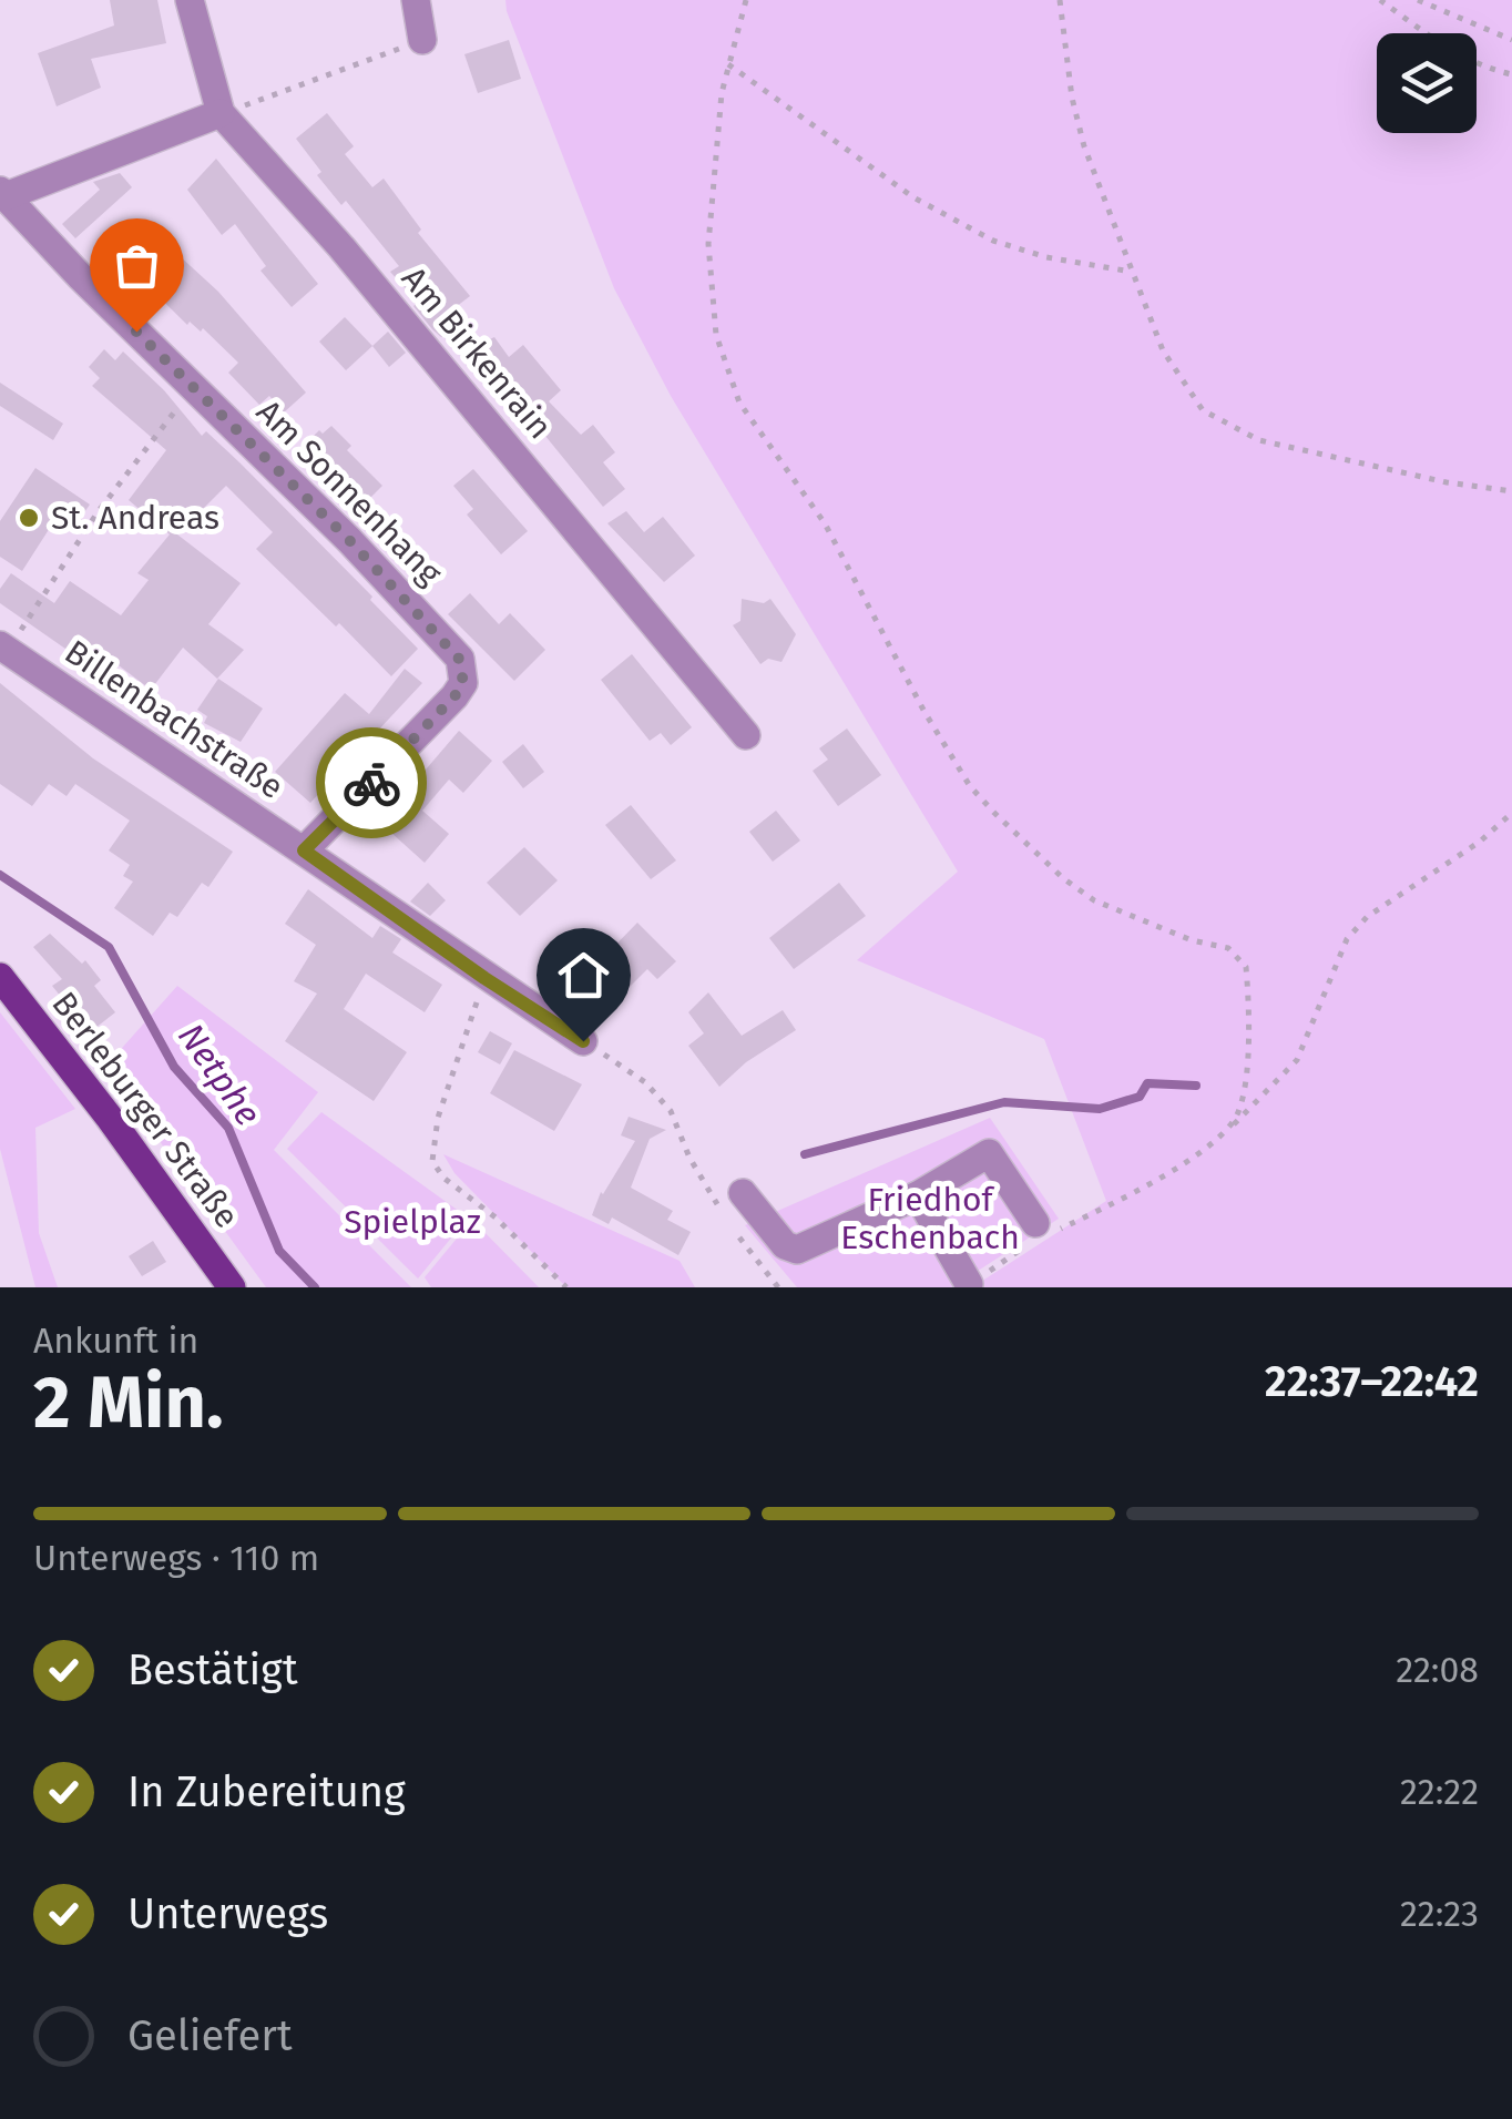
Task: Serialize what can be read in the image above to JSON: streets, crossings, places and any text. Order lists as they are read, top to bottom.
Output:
{
  "streets": {
    "main road": ["Berleburger Straße"],
    "street": ["Am Birkenrain", "Am Sonnenhang", "Billenbachstraße"]
  },
  "crossings": [
    ["Am Birkenrain", "Am Sonnenhang"],
    ["Am Sonnenhang", "Billenbachstraße"]
  ],
  "water": ["Netphe"],
  "parks": ["Friedhof Eschenbach", "Spielplaz"],
  "places": ["St. Andreas"],
  "page": {
    "heading": ["2 Min.", "Ankunft in", "22:37–22:42"],
    "bar": "Unterwegs · 110 m",
    "list": [
      ["Bestätigt", "22:08"],
      ["In Zubereitung", "22:22"],
      ["Unterwegs", "22:23"],
      "Geliefert"
    ]
  }
}
